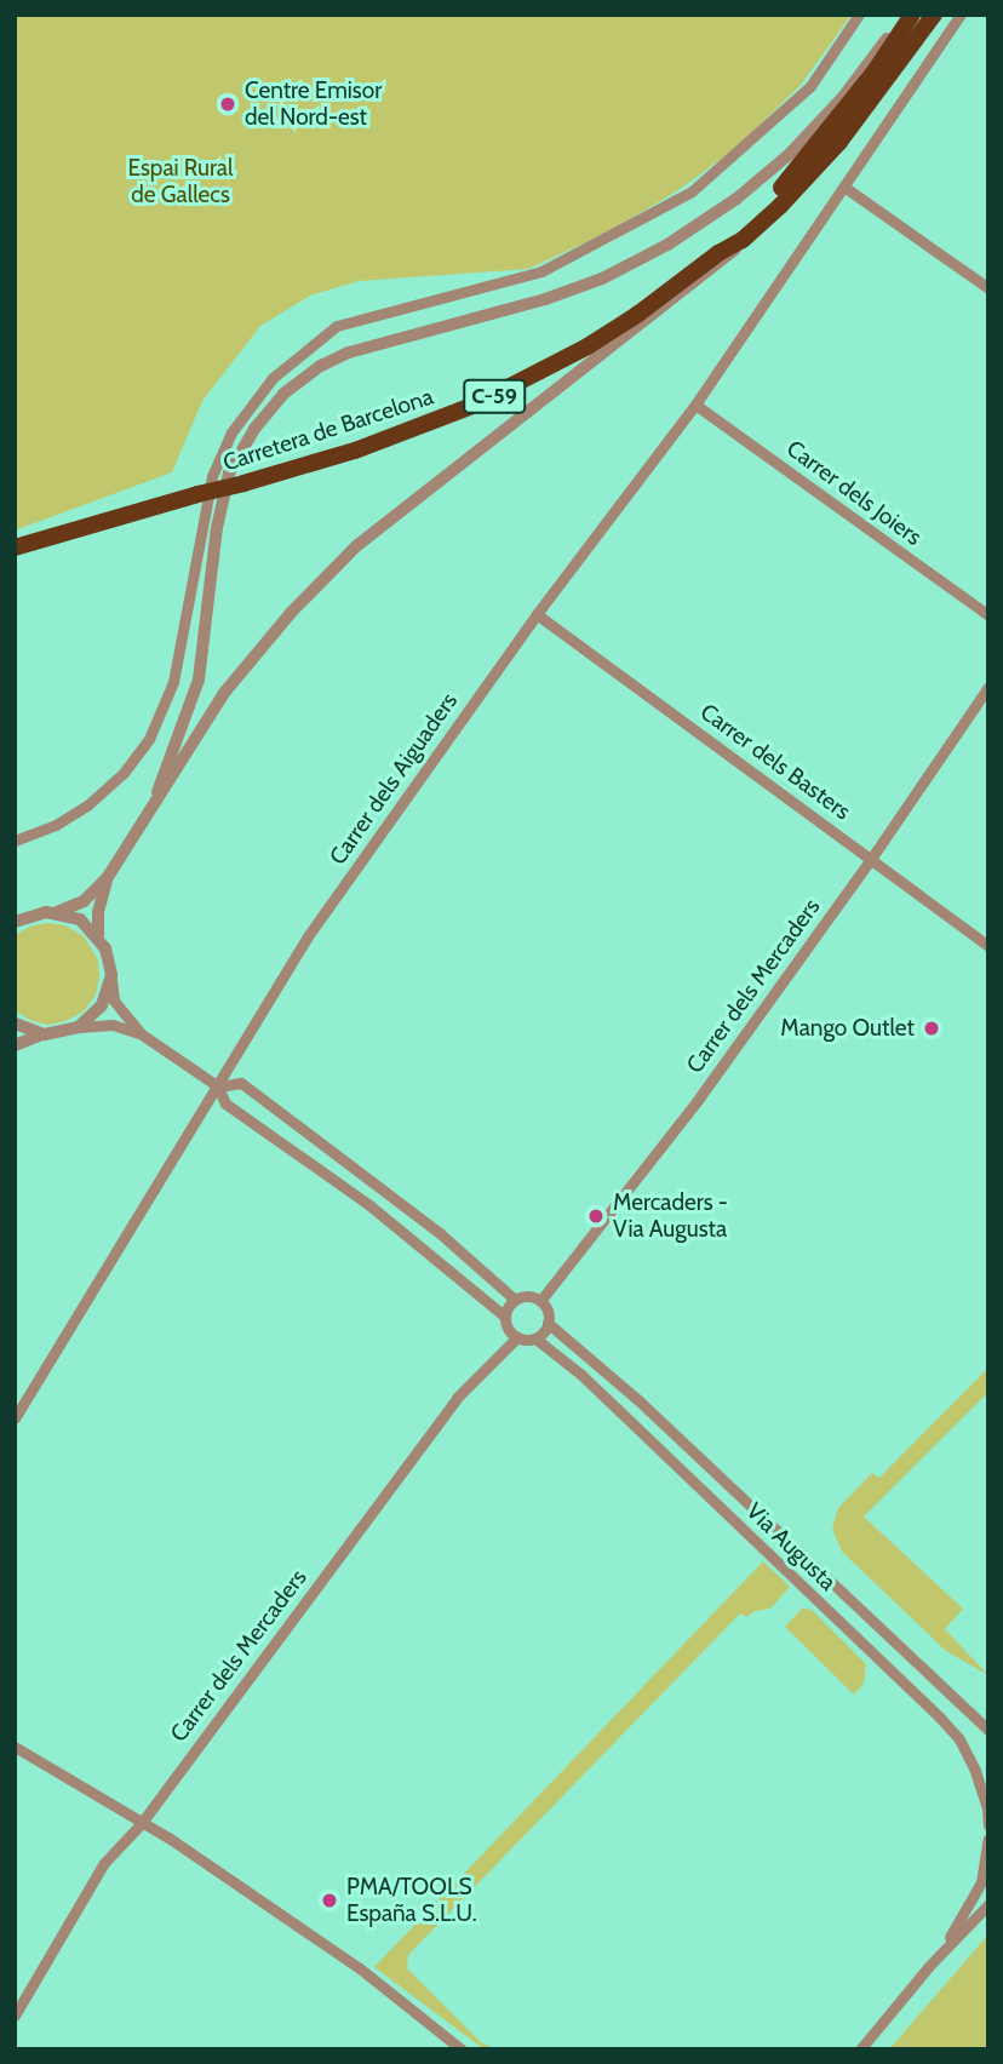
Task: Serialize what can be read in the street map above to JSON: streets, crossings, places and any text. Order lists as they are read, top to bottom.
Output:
{
  "streets": {
    "highway": ["C-59", "Carretera de Barcelona"],
    "street": [
      "Carrer dels Joiers",
      "Carrer dels Basters",
      "Carrer dels Aiguaders",
      "Carrer dels Mercaders",
      "Via Augusta"
    ]
  },
  "crossings": [
    ["Carrer dels Joiers", "Carrer dels Aiguaders"],
    ["Carrer dels Basters", "Carrer dels Aiguaders"],
    ["Carrer dels Basters", "Carrer dels Mercaders"],
    ["Carrer dels Mercaders", "Via Augusta"]
  ],
  "parks": ["Espai Rural de Gallecs"],
  "places": [
    "Centre Emisor del Nord-est",
    "Mango Outlet",
    "Mercaders - Via Augusta",
    "PMA/TOOLS España S.L.U."
  ]
}
